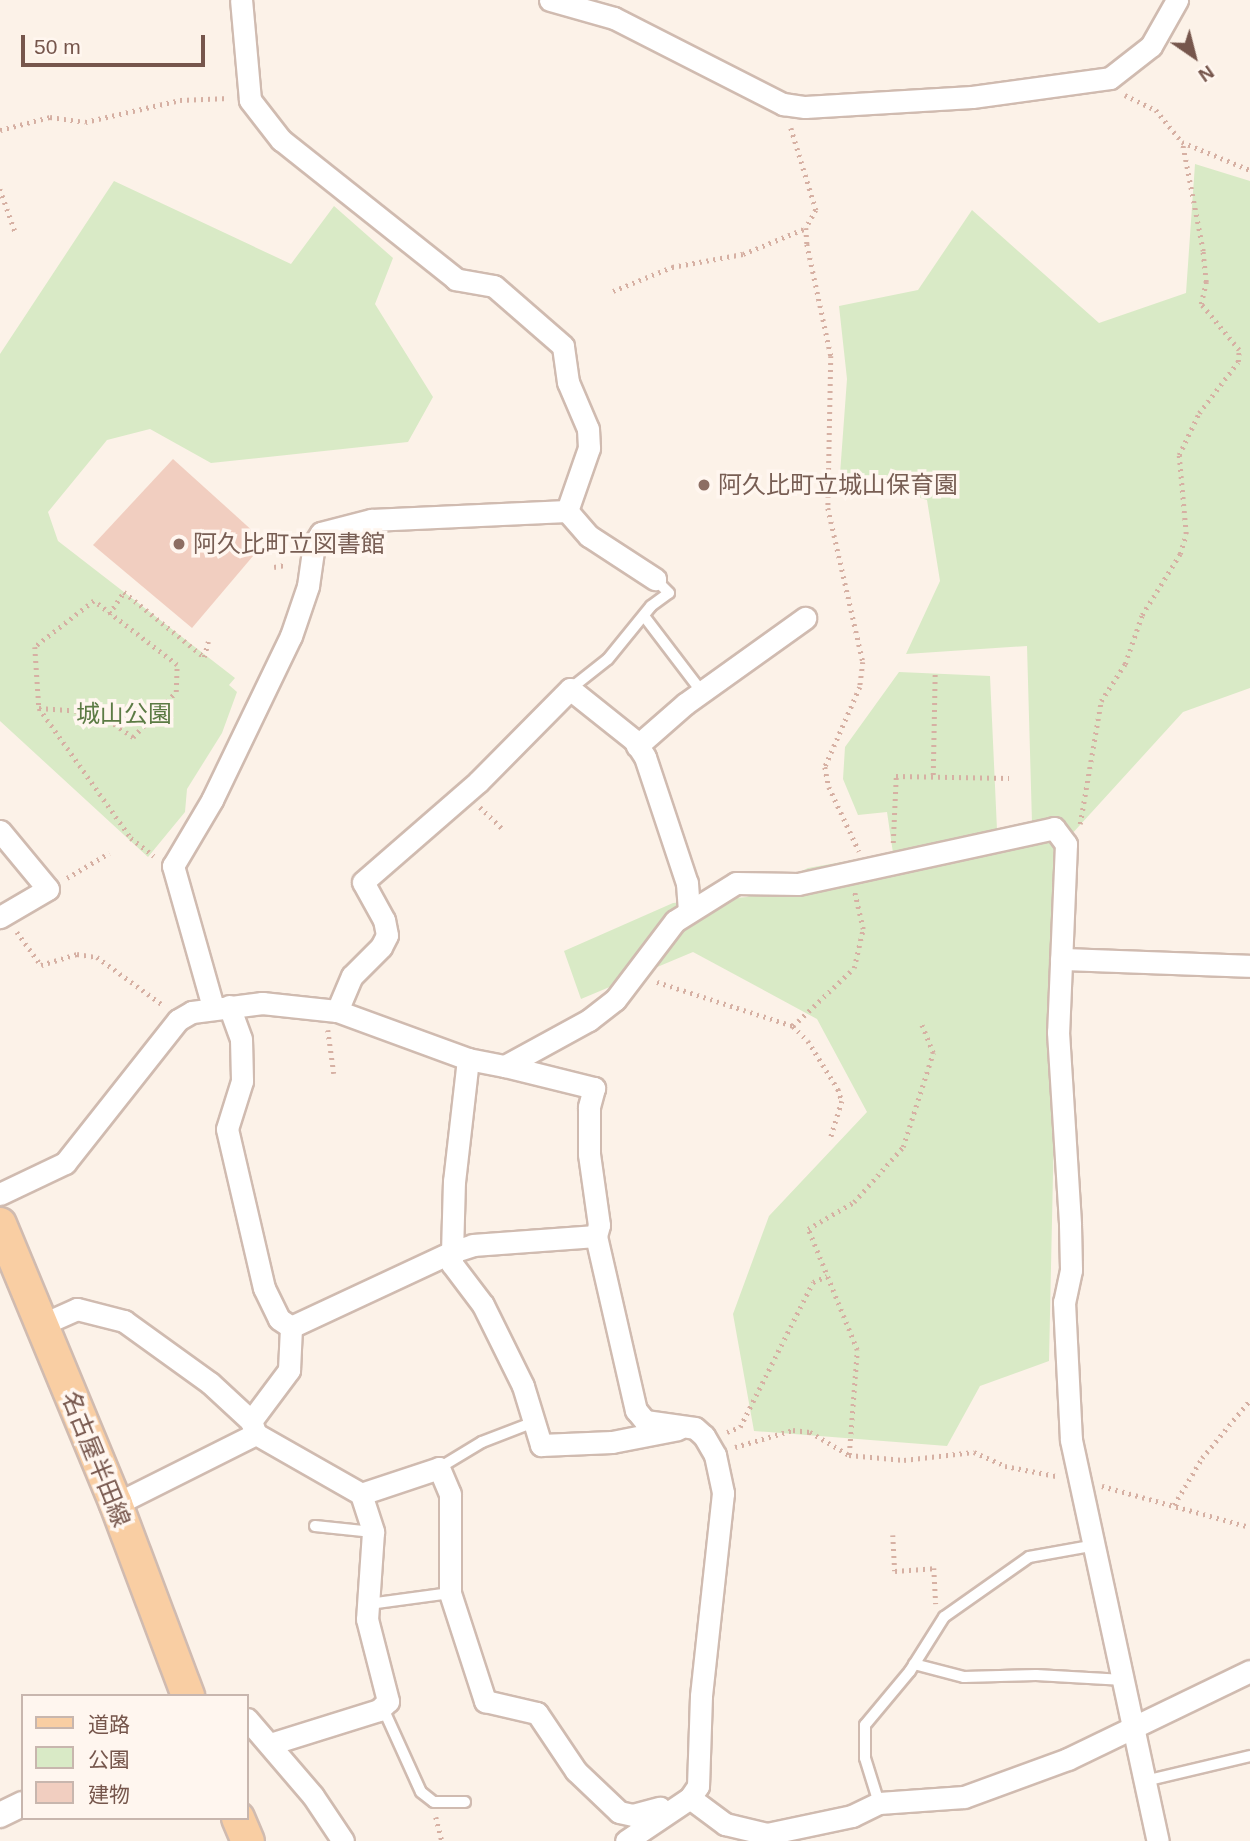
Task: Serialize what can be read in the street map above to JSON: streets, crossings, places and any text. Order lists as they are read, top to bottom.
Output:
{
  "streets": {
    "main road": ["名古屋半田線"]
  },
  "parks": ["城山公園"],
  "places": ["阿久比町立城山保育園", "阿久比町立図書館"],
  "legend": ["道路", "公園", "建物"],
  "scale_bar": "50 m",
  "north": "bottom right"
}
